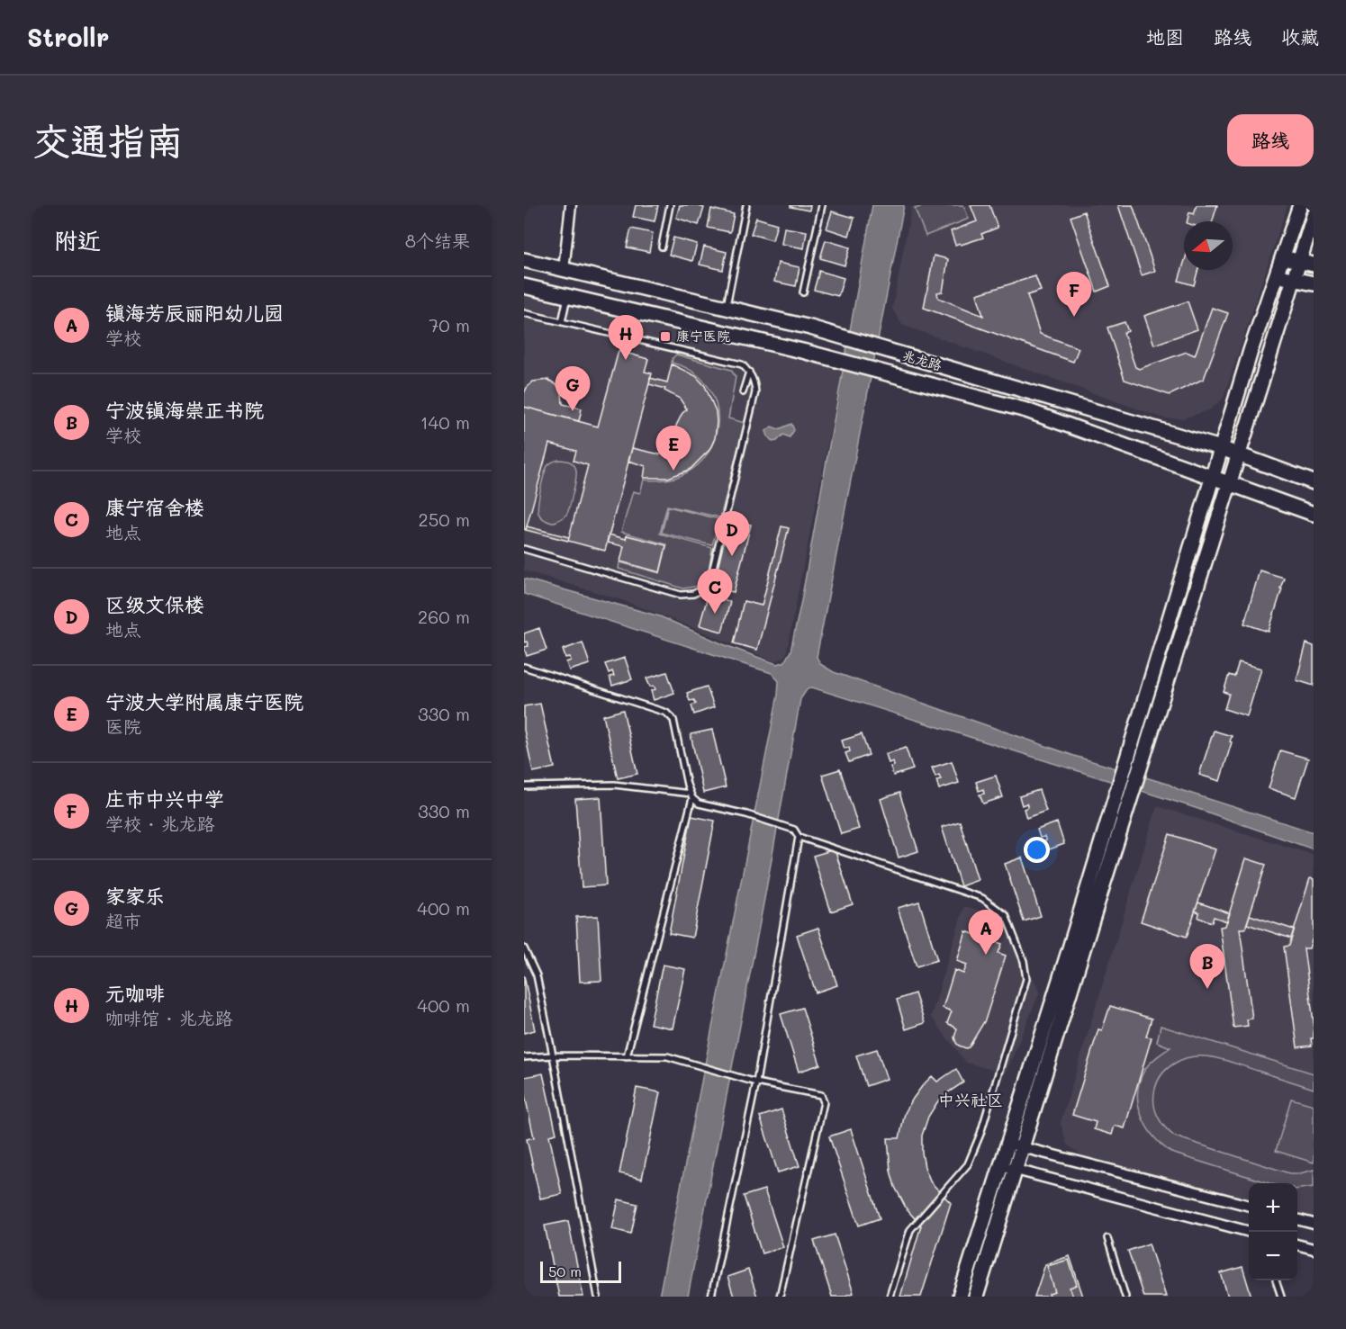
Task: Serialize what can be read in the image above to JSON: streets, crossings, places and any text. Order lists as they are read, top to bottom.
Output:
{
  "streets": {
    "street": ["兆龙路"]
  },
  "districts": ["中兴社区"],
  "places": {
    "transit": ["康宁医院"]
  },
  "scale_bar": "50 m",
  "north": "left",
  "page": {
    "header": "Strollr",
    "nav": ["地图", "路线", "收藏"],
    "buttons": "路线",
    "title": "交通指南",
    "heading": ["附近", "8个结果"],
    "pins": [
      "F",
      "H",
      "G",
      "E",
      "D",
      "C",
      "A",
      "B"
    ],
    "list": [
      {
        "mark": "A",
        "name": "镇海芳辰丽阳幼儿园",
        "note": "学校",
        "value": "70 m"
      },
      {
        "mark": "B",
        "name": "宁波镇海崇正书院",
        "note": "学校",
        "value": "140 m"
      },
      {
        "mark": "C",
        "name": "康宁宿舍楼",
        "note": "地点",
        "value": "250 m"
      },
      {
        "mark": "D",
        "name": "区级文保楼",
        "note": "地点",
        "value": "260 m"
      },
      {
        "mark": "E",
        "name": "宁波大学附属康宁医院",
        "note": "医院",
        "value": "330 m"
      },
      {
        "mark": "F",
        "name": "庄市中兴中学",
        "note": "学校 · 兆龙路",
        "value": "330 m"
      },
      {
        "mark": "G",
        "name": "家家乐",
        "note": "超市",
        "value": "400 m"
      },
      {
        "mark": "H",
        "name": "元咖啡",
        "note": "咖啡馆 · 兆龙路",
        "value": "400 m"
      }
    ],
    "map_buttons": ["+", "−"],
    "scale": "50 m"
  }
}
